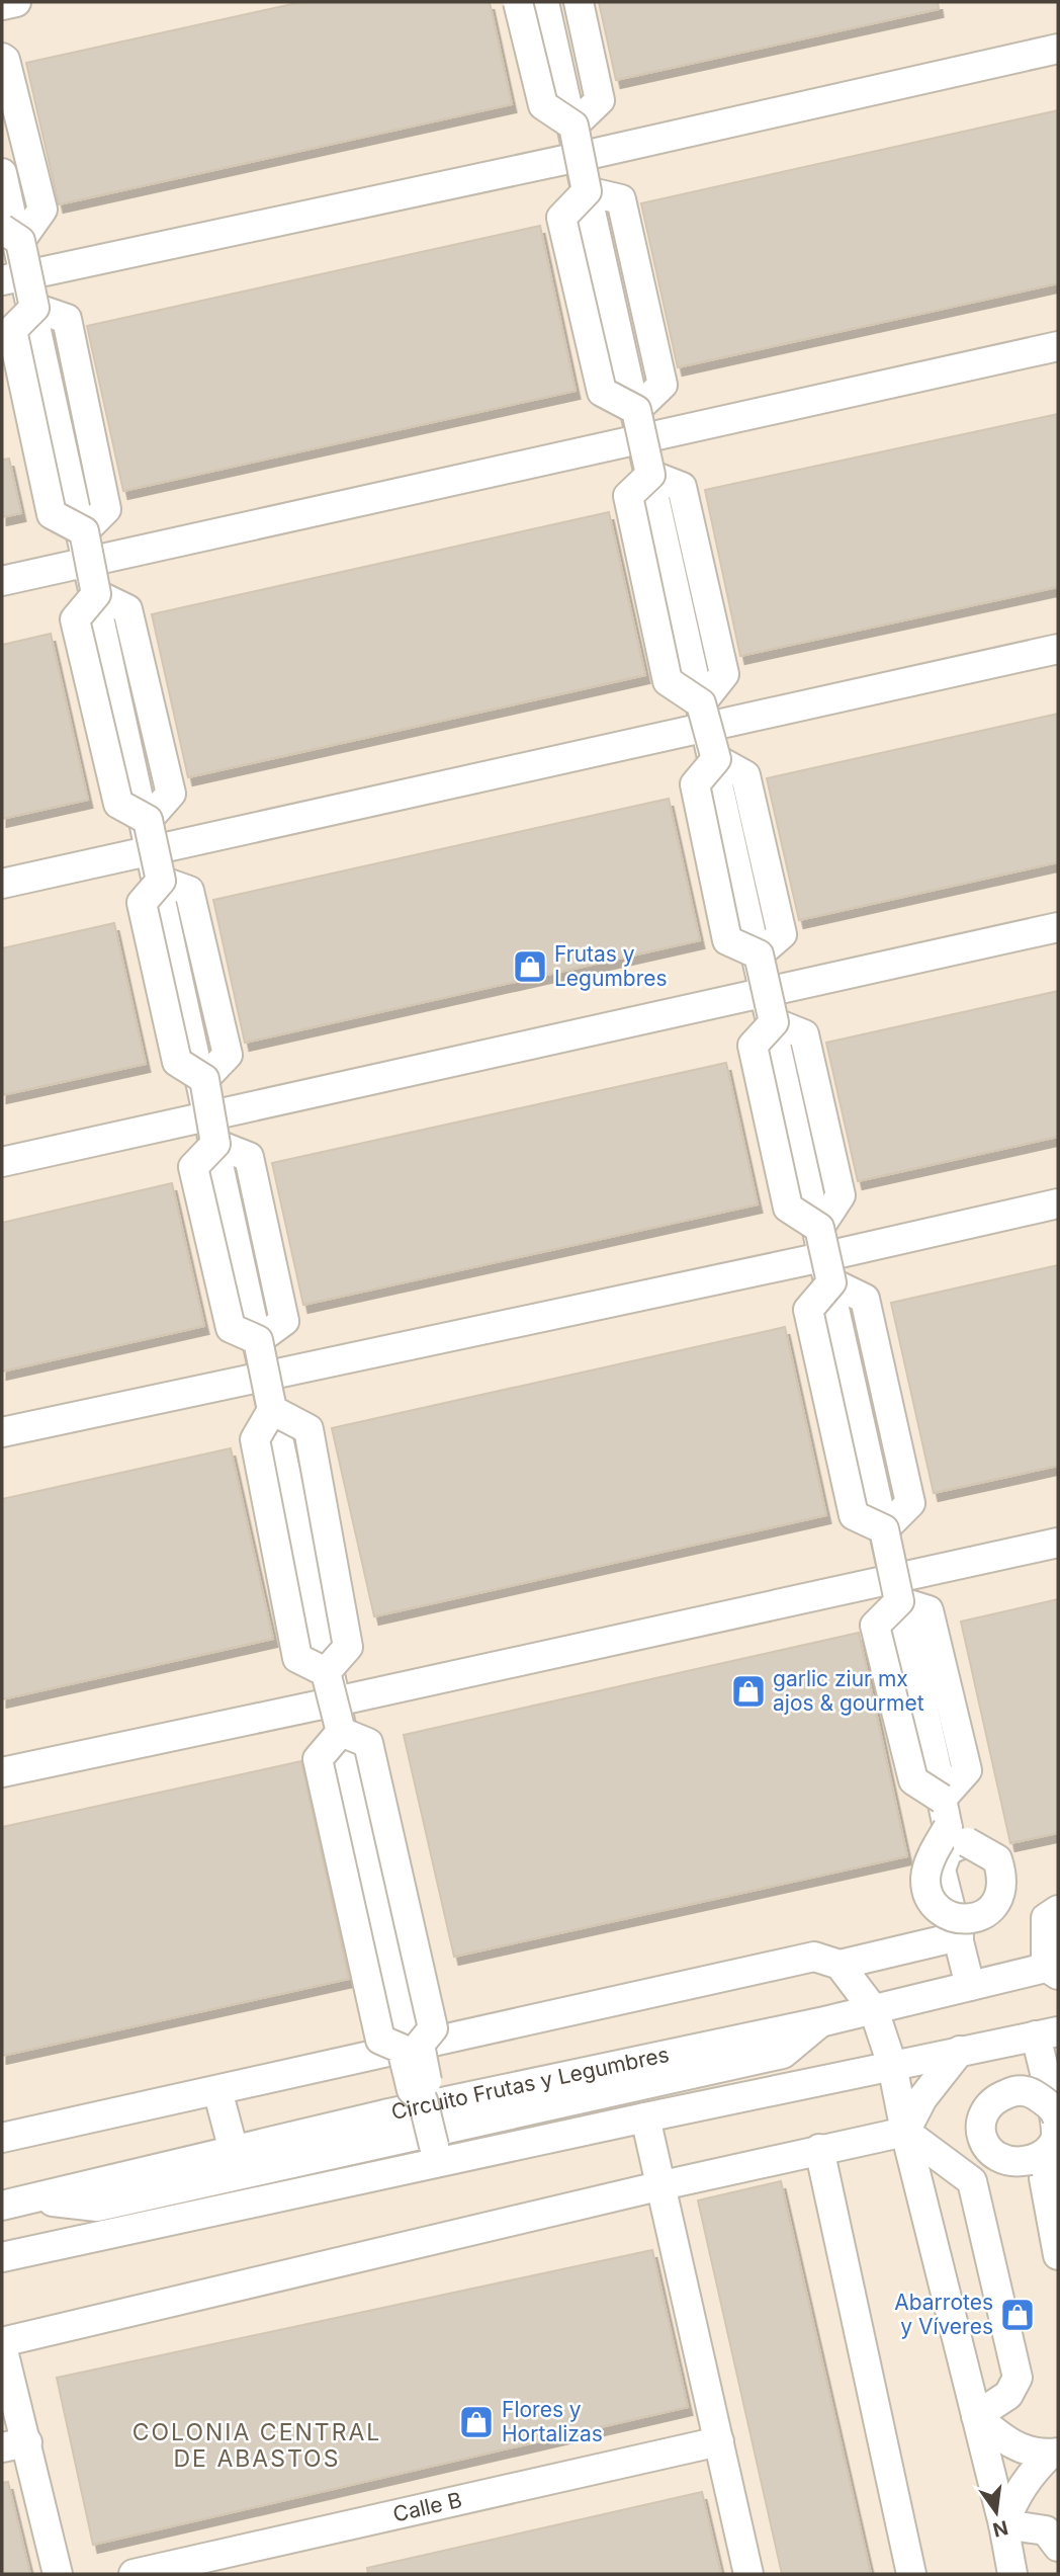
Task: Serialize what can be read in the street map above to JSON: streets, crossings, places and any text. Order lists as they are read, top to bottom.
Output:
{
  "streets": {
    "street": ["Circuito Frutas y Legumbres", "Calle B"]
  },
  "districts": ["COLONIA CENTRAL DE ABASTOS"],
  "places": {
    "shop": [
      "Frutas y Legumbres",
      "garlic ziur mx ajos & gourmet",
      "Abarrotes y Víveres",
      "Flores y Hortalizas"
    ]
  },
  "north": "bottom"
}
